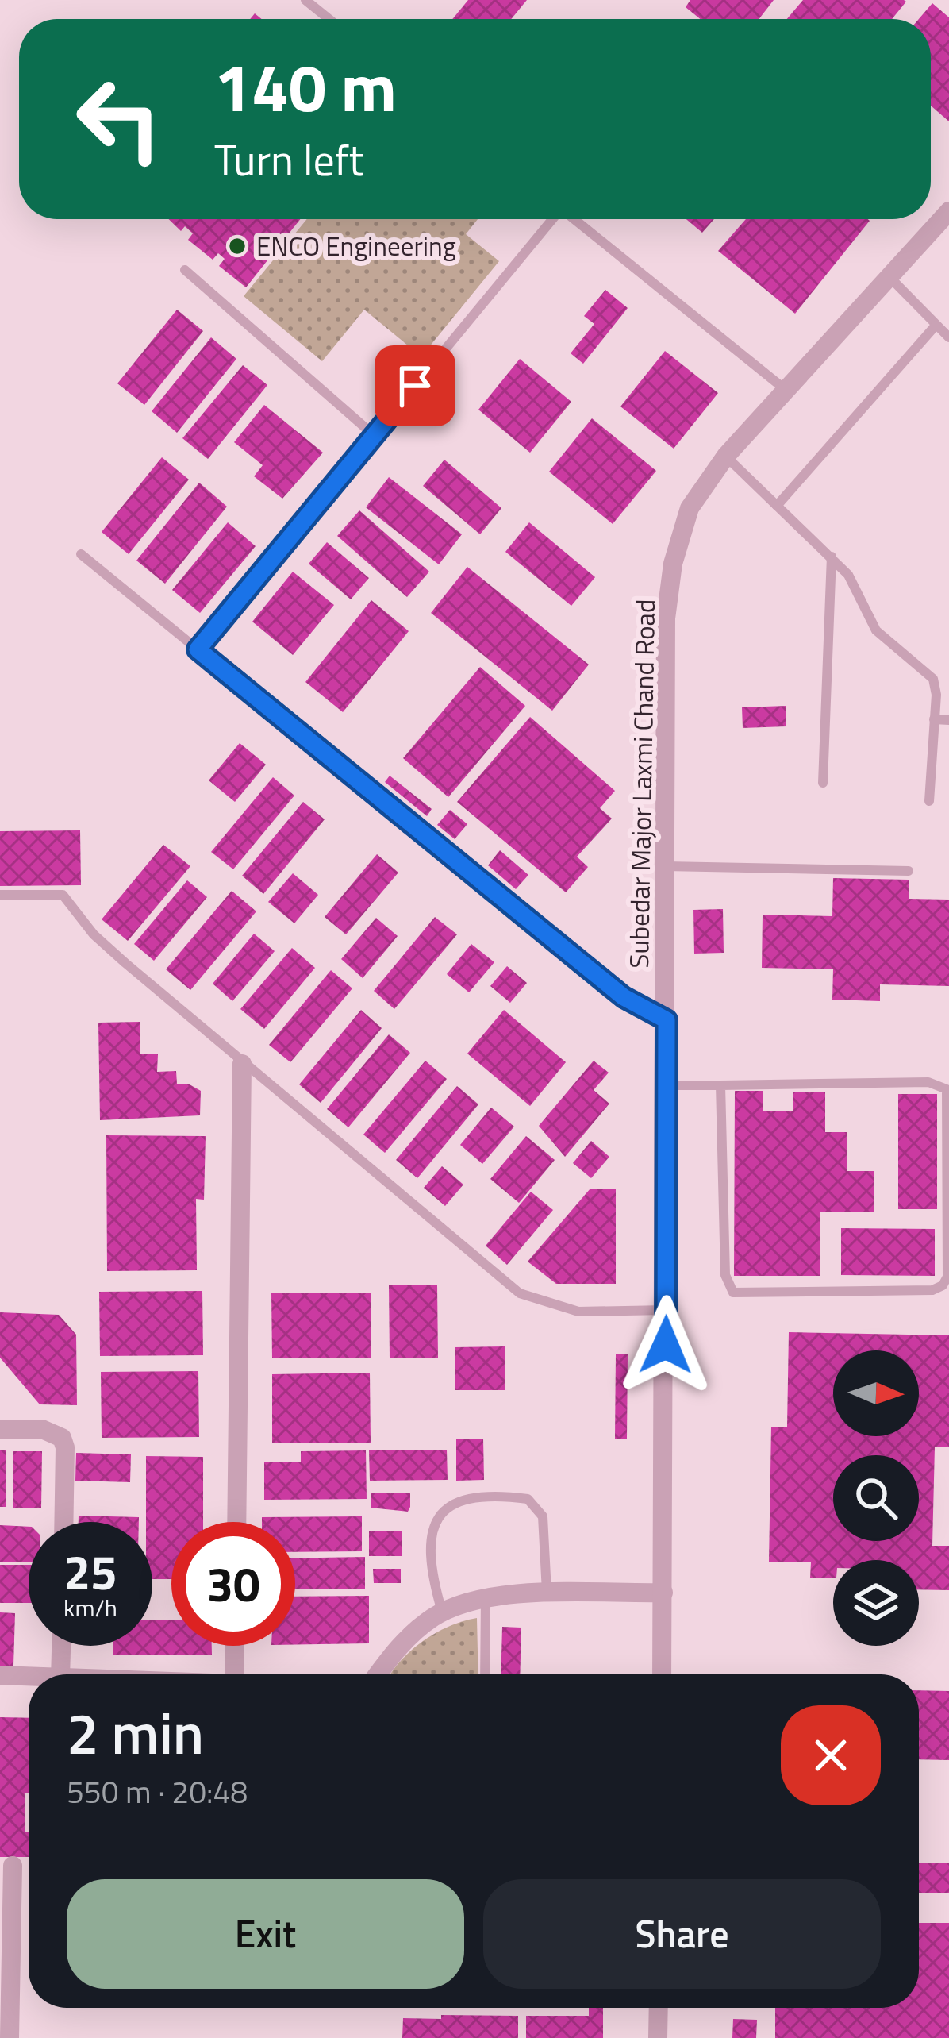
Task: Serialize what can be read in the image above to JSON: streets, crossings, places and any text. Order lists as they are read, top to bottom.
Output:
{
  "streets": {
    "street": ["Subedar Major Laxmi Chand Road"]
  },
  "places": ["ENCO Engineering"],
  "north": "right",
  "page": {
    "turn": ["140 m", "Turn left"],
    "speed": "25 km/h",
    "limit": "30",
    "heading": ["2 min", "550 m · 20:48"],
    "buttons": ["Exit", "Share"]
  }
}
